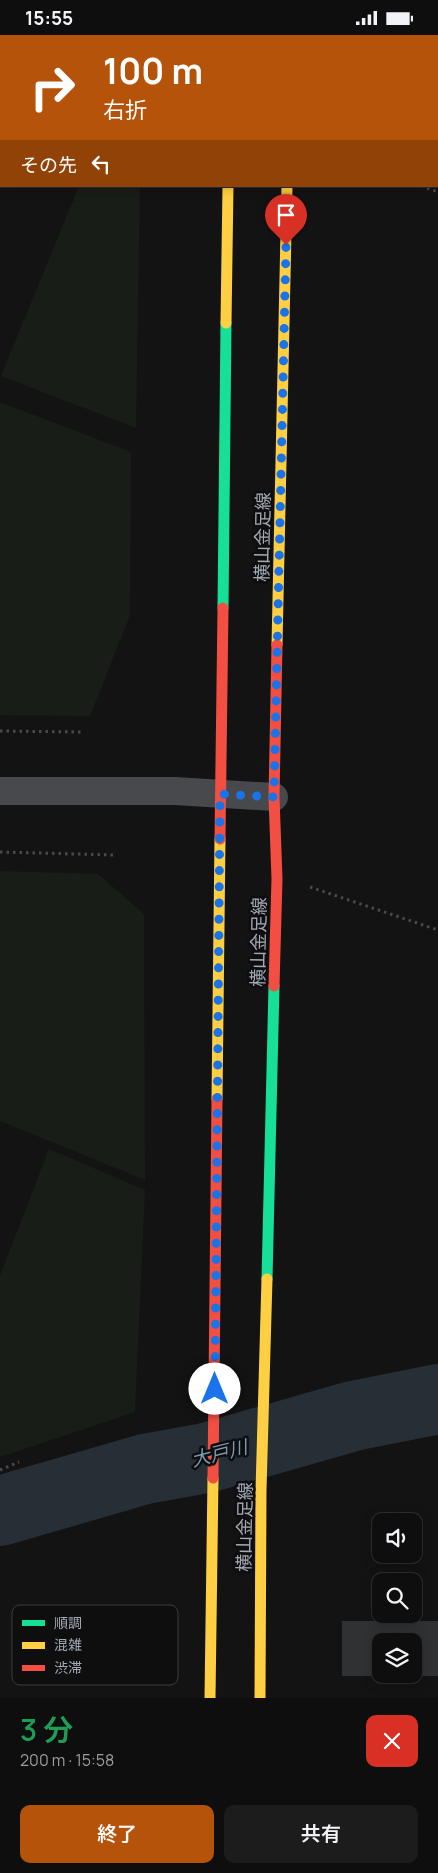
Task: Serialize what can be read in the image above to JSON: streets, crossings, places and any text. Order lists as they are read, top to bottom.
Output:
{
  "streets": {
    "main road": ["横山金足線"]
  },
  "water": ["大戸川"],
  "legend": ["順調", "混雑", "渋滞"],
  "page": {
    "status": "15:55",
    "turn": ["100 m", "右折"],
    "then": "その先",
    "heading": ["3 分", "200 m · 15:58"],
    "buttons": ["終了", "共有"]
  }
}
